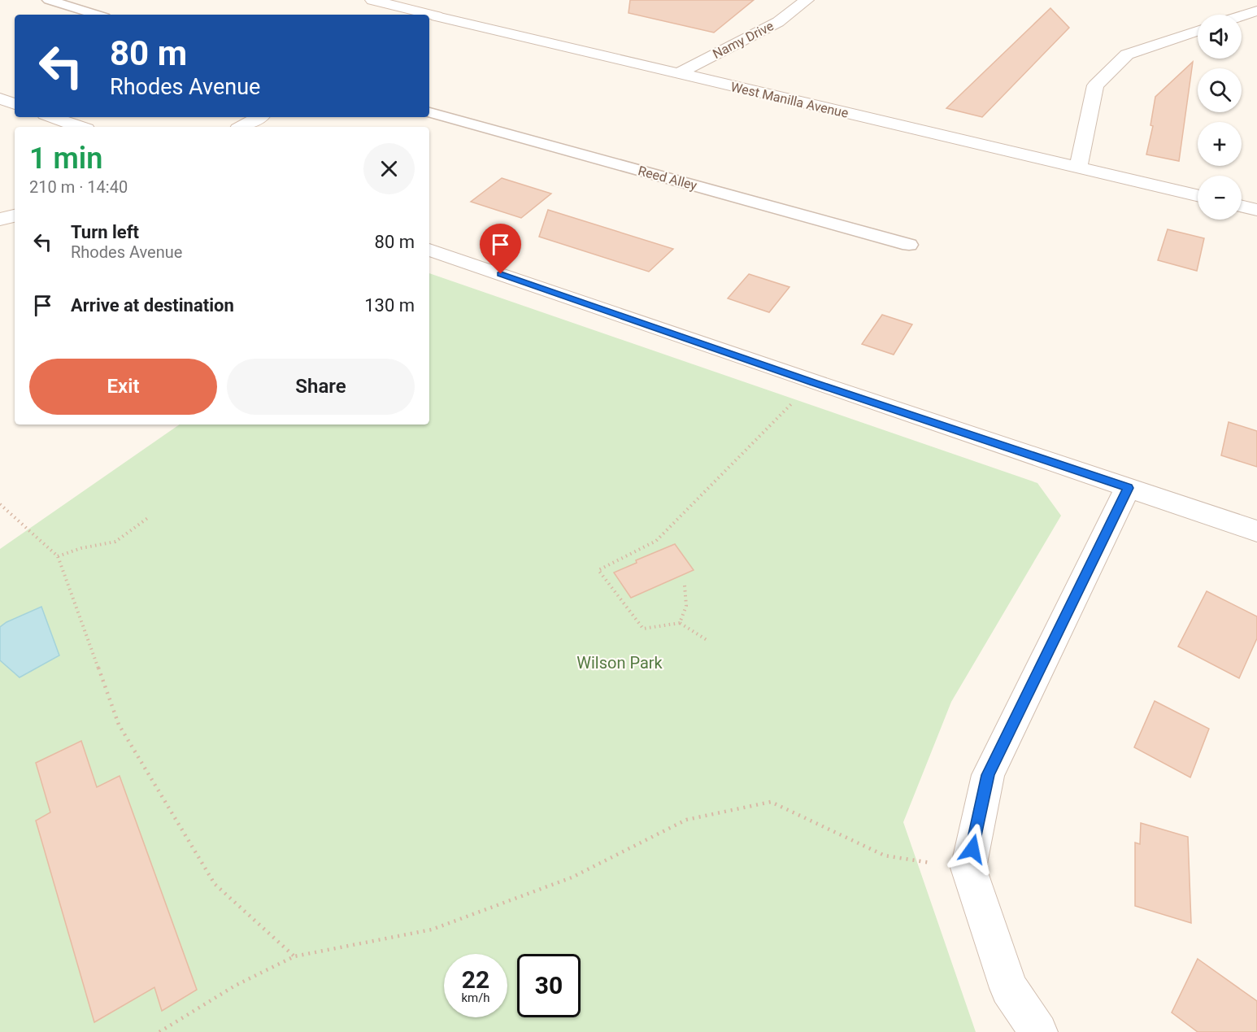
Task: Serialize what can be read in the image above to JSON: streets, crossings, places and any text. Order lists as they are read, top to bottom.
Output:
{
  "streets": {
    "street": ["Namy Drive", "West Manilla Avenue"],
    "lane": ["Reed Alley"]
  },
  "crossings": [
    ["Namy Drive", "West Manilla Avenue"]
  ],
  "parks": ["Wilson Park"],
  "page": {
    "map_buttons": ["+", "−"],
    "turn": ["80 m", "Rhodes Avenue"],
    "heading": ["1 min", "210 m · 14:40"],
    "list": [
      {
        "name": "Turn left",
        "note": "Rhodes Avenue",
        "value": "80 m"
      },
      {
        "name": "Arrive at destination",
        "value": "130 m"
      }
    ],
    "buttons": ["Exit", "Share"],
    "speed": "22 km/h",
    "limit": "30"
  }
}
